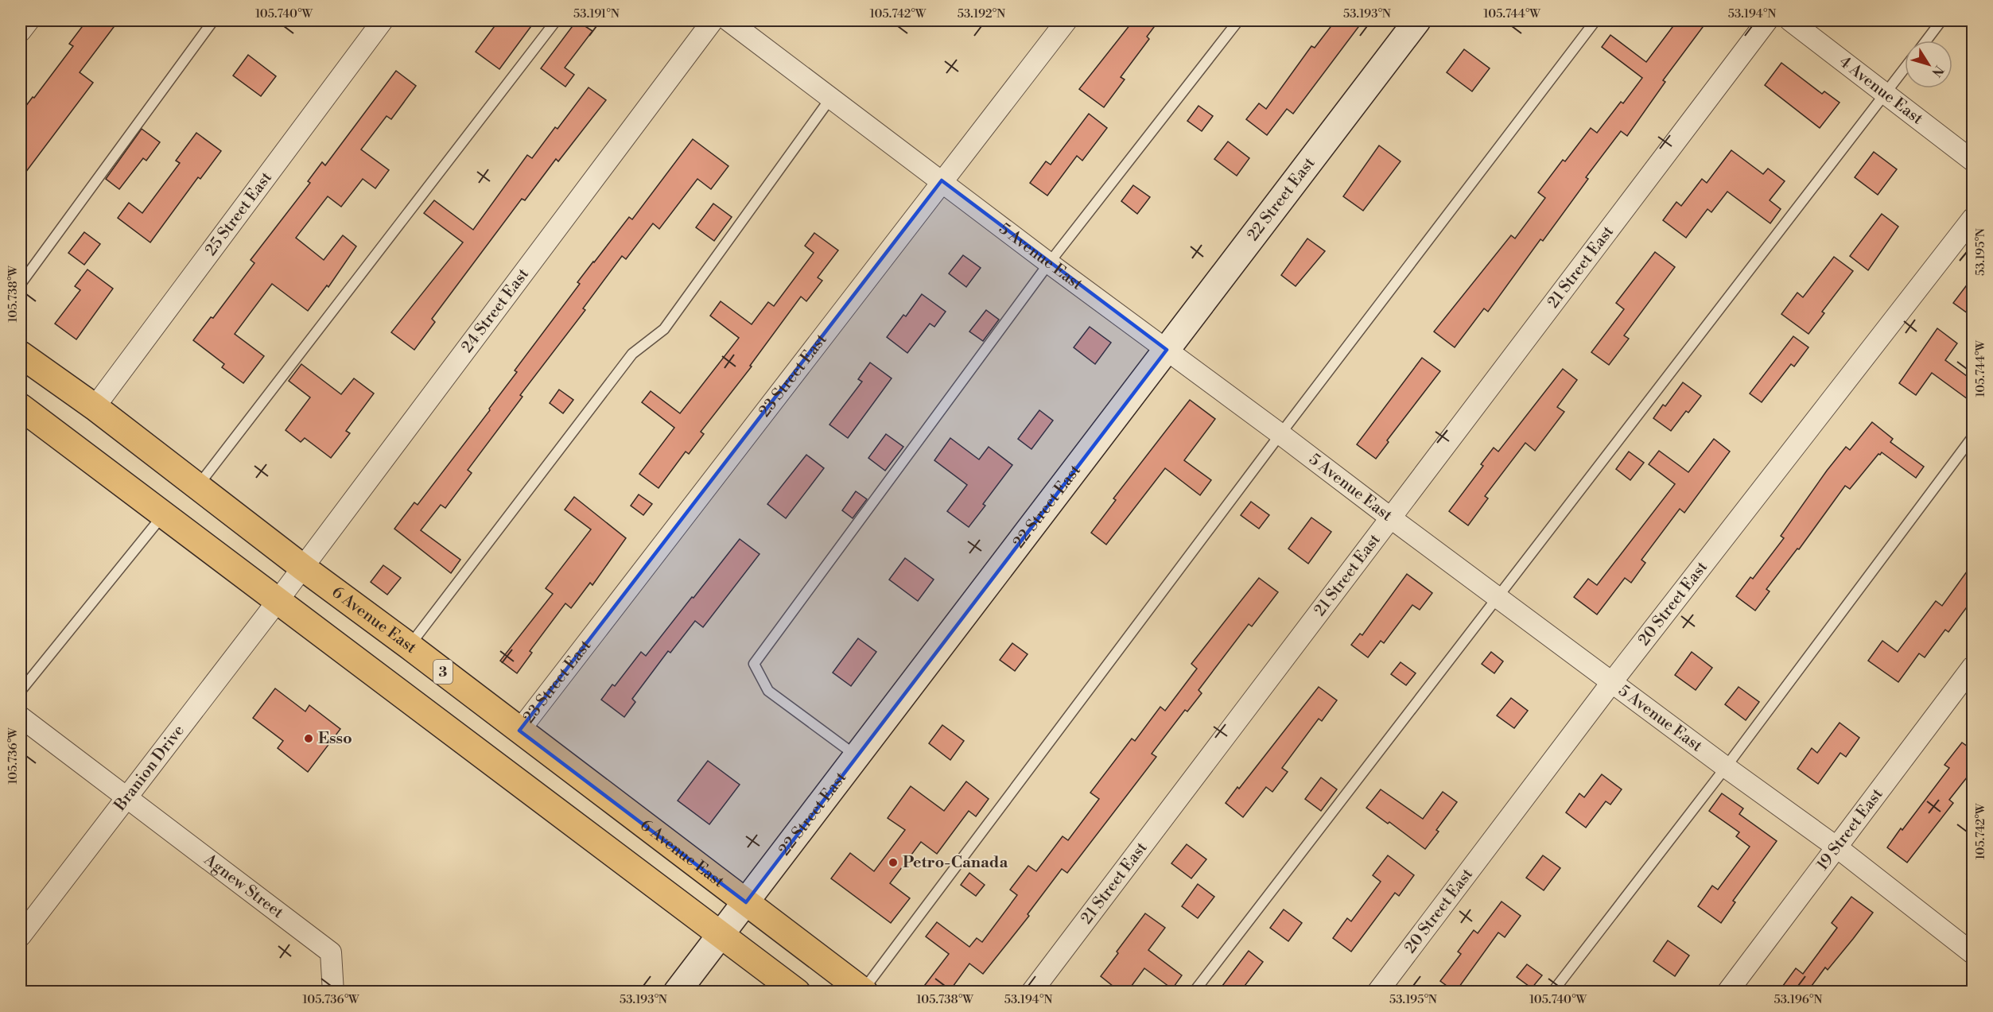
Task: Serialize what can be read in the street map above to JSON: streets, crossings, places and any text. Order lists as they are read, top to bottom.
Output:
{
  "streets": {
    "main road": ["6 Avenue East", "3"],
    "street": [
      "4 Avenue East",
      "22 Street East",
      "25 Street East",
      "5 Avenue East",
      "21 Street East",
      "24 Street East",
      "23 Street East",
      "20 Street East",
      "Branion Drive",
      "19 Street East",
      "Agnew Street"
    ]
  },
  "crossings": [
    ["22 Street East", "5 Avenue East"],
    ["22 Street East", "6 Avenue East"],
    ["25 Street East", "6 Avenue East"],
    ["5 Avenue East", "21 Street East"],
    ["5 Avenue East", "23 Street East"],
    ["5 Avenue East", "20 Street East"],
    ["5 Avenue East", "19 Street East"],
    ["24 Street East", "6 Avenue East"],
    ["24 Street East", "Branion Drive"],
    ["23 Street East", "6 Avenue East"],
    ["Branion Drive", "Agnew Street"]
  ],
  "places": ["Esso", "Petro-Canada"],
  "north": "bottom right",
  "coordinates": [
    "105.740°W",
    "53.191°N",
    "105.742°W",
    "53.192°N",
    "53.193°N",
    "105.744°W",
    "53.194°N",
    "53.195°N",
    "105.738°W",
    "105.736°W",
    "53.196°N"
  ]
}
